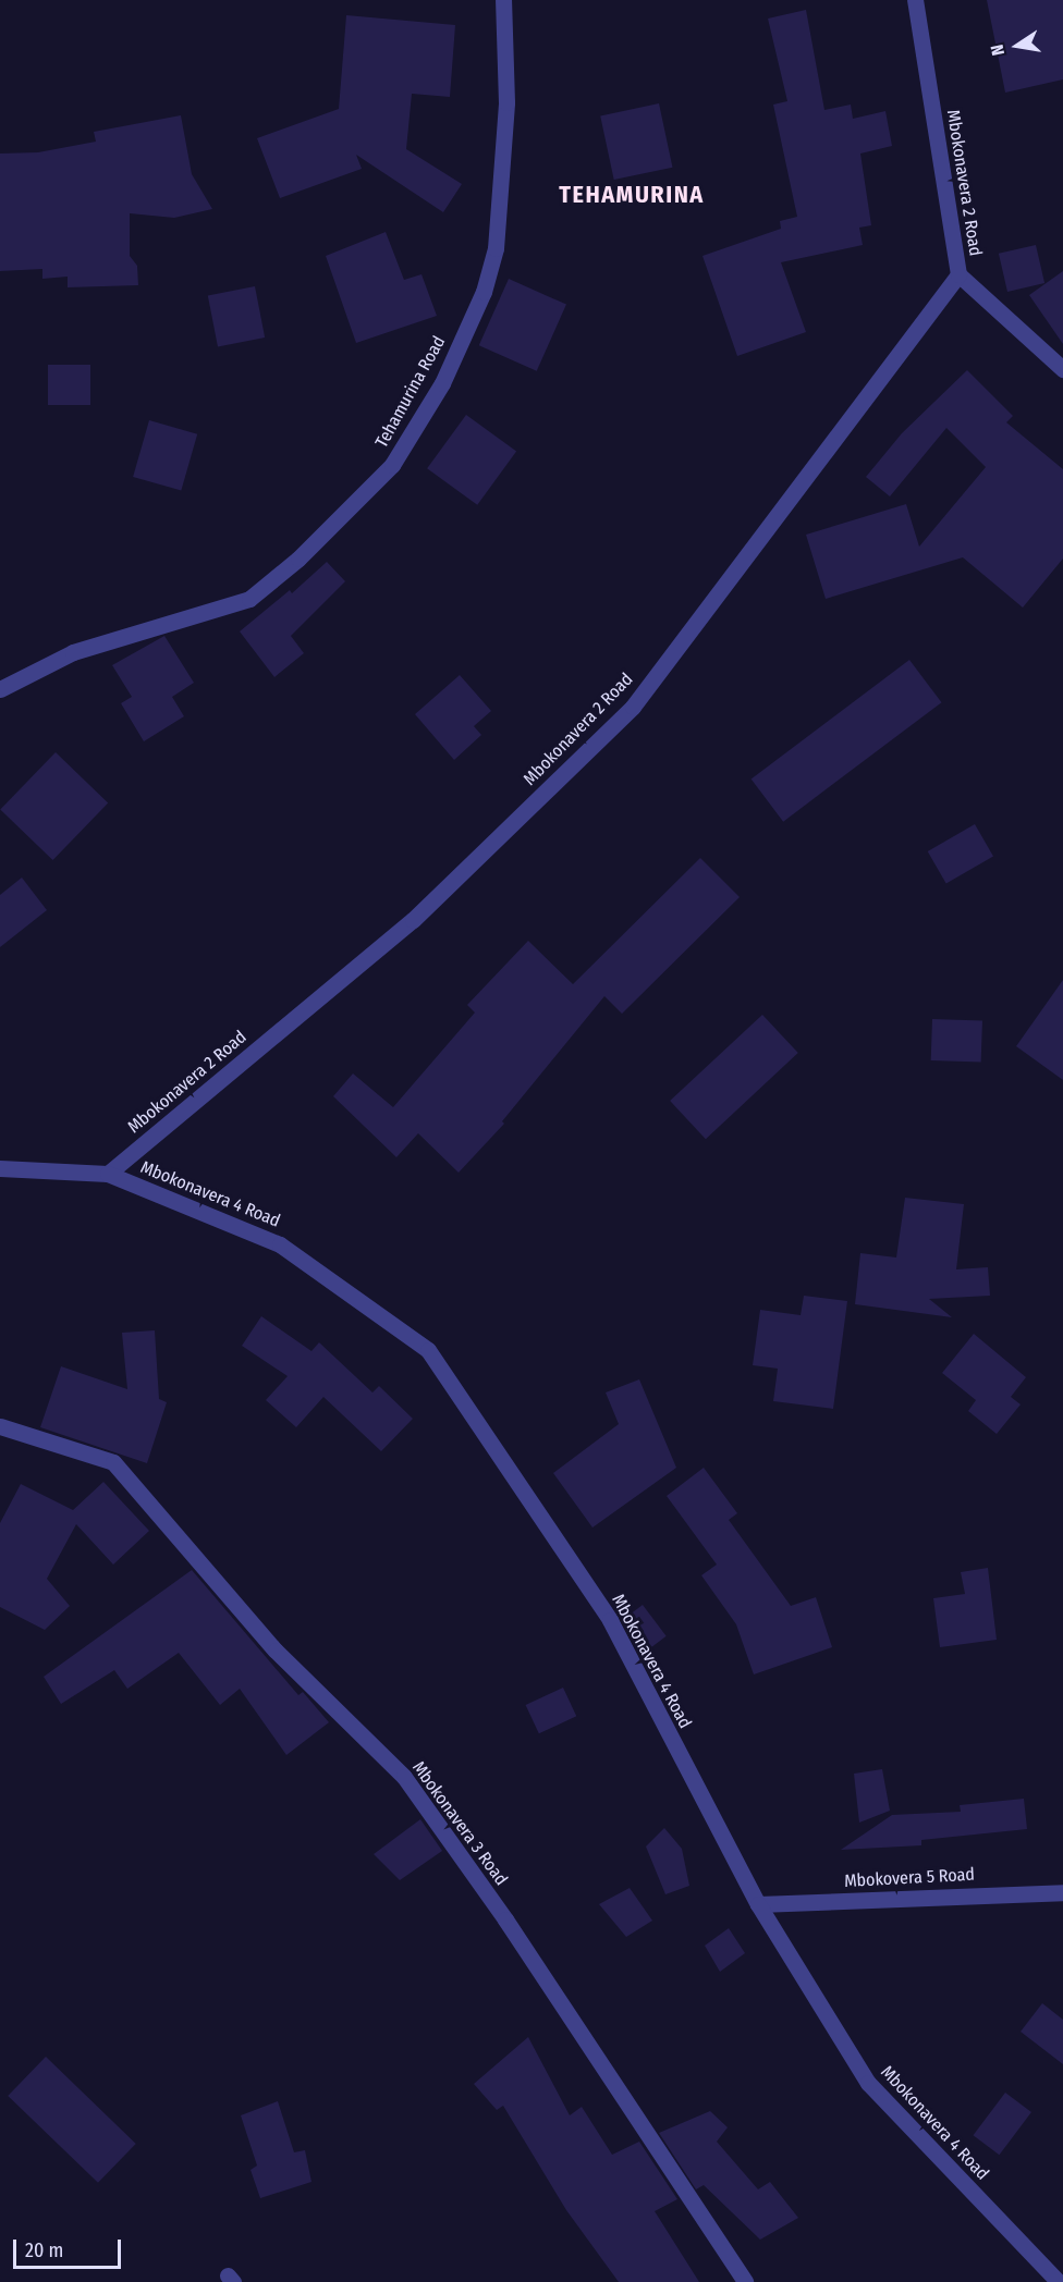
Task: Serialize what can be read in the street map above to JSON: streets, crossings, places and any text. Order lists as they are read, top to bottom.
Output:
{
  "streets": {
    "street": [
      "Mbokonavera 2 Road",
      "Tehamurina Road",
      "Mbokonavera 4 Road",
      "Mbokonavera 3 Road",
      "Mbokovera 5 Road"
    ]
  },
  "crossings": [
    ["Mbokonavera 2 Road", "Mbokonavera 4 Road"],
    ["Mbokonavera 4 Road", "Mbokovera 5 Road"]
  ],
  "districts": ["TEHAMURINA"],
  "scale_bar": "20 m",
  "north": "left"
}
